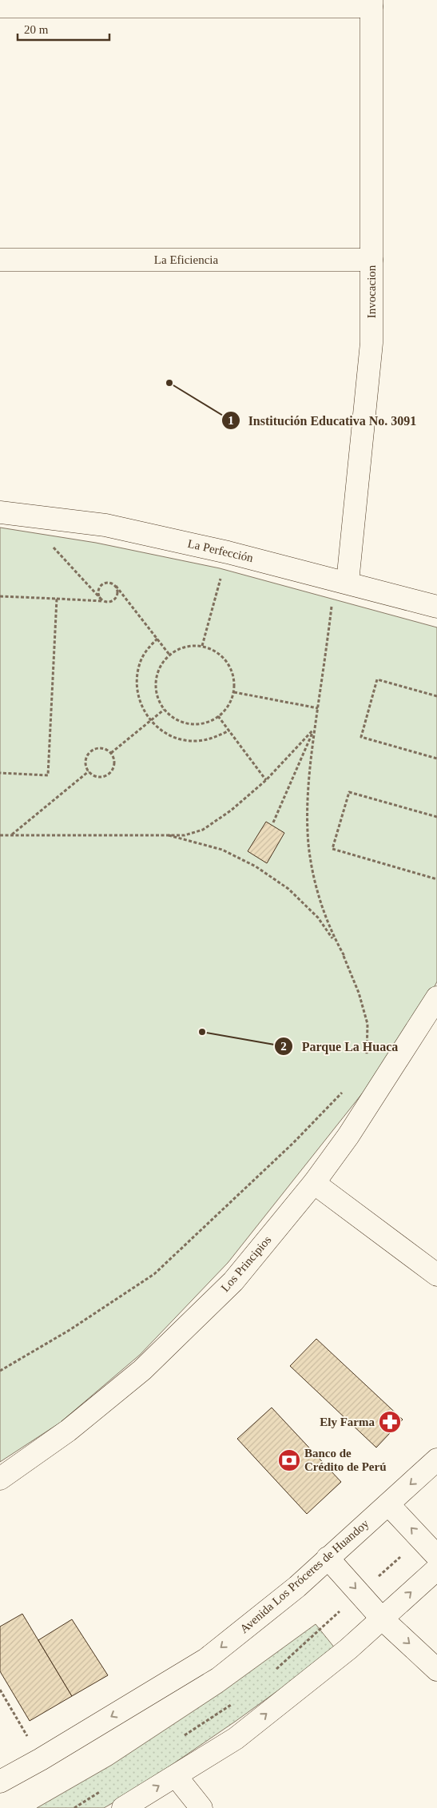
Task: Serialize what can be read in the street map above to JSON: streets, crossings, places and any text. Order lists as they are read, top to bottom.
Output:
{
  "streets": {
    "street": [
      "La Eficiencia",
      "Invocacion",
      "La Perfección",
      "Los Principios",
      "Avenida Los Próceres de Huandoy"
    ]
  },
  "crossings": [
    ["La Eficiencia", "Invocacion"],
    ["Invocacion", "La Perfección"]
  ],
  "places": {
    "other": ["Institución Educativa No. 3091", "Parque La Huaca"],
    "pharmacy": ["Ely Farma"],
    "bank": ["Banco de Crédito de Perú"]
  },
  "scale_bar": "20 m"
}
